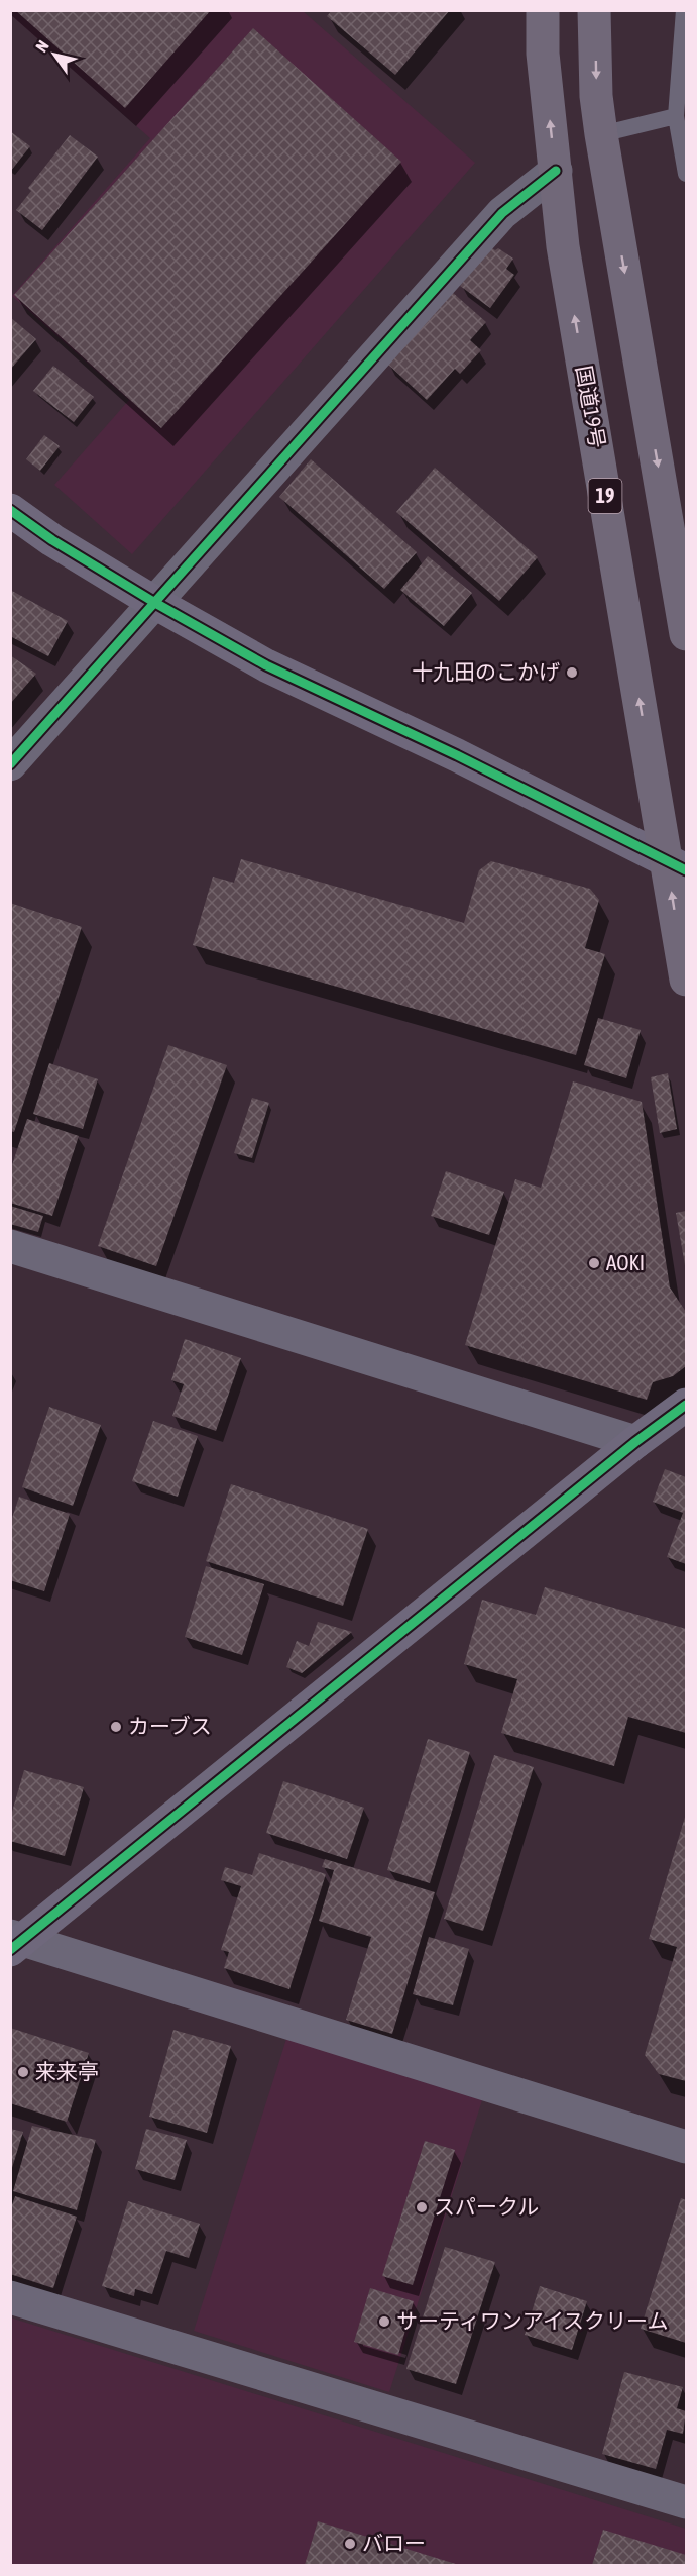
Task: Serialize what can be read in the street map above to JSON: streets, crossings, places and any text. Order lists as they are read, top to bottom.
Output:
{
  "streets": {
    "highway": ["国道19号", "19"]
  },
  "places": [
    "十九田のこかげ",
    "AOKI",
    "カーブス",
    "来来亭",
    "スパークル",
    "サーティワンアイスクリーム",
    "バロー"
  ],
  "north": "top left"
}
